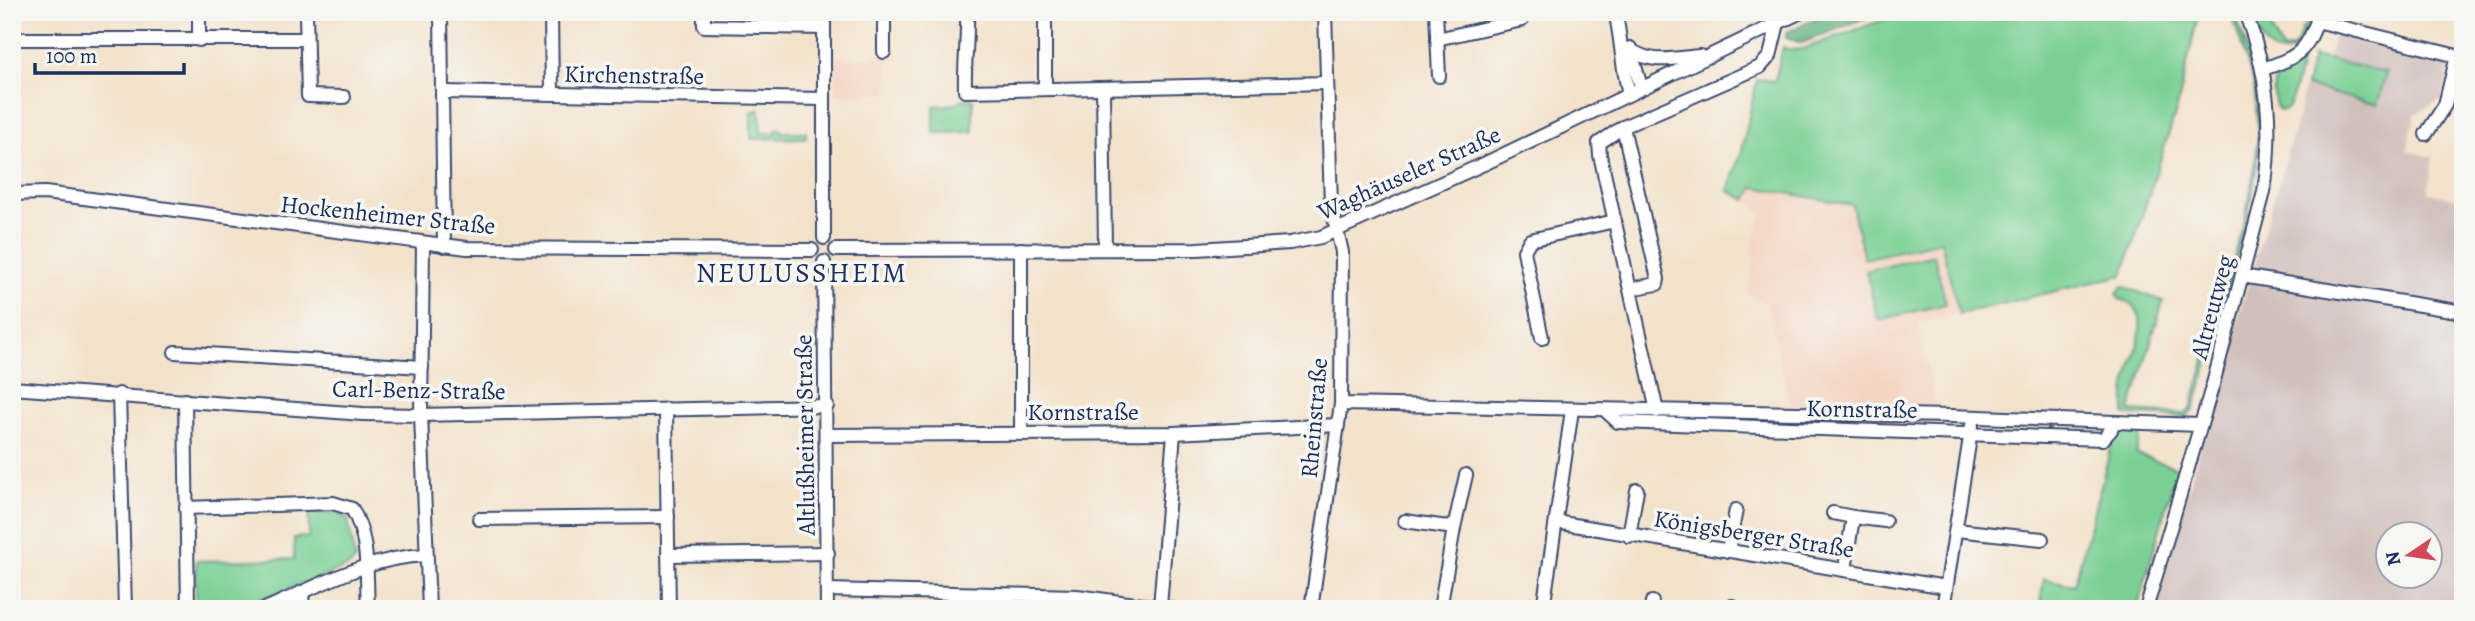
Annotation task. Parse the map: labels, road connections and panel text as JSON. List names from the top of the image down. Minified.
{"streets":{"street":["Kirchenstraße","Waghäuseler Straße","Hockenheimer Straße","Altreutweg","Carl-Benz-Straße","Kornstraße","Rheinstraße","Altlußheimer Straße","Königsberger Straße"]},"crossings":[["Waghäuseler Straße","Hockenheimer Straße"],["Waghäuseler Straße","Rheinstraße"],["Waghäuseler Straße","Altlußheimer Straße"],["Hockenheimer Straße","Altlußheimer Straße"],["Altreutweg","Kornstraße"],["Carl-Benz-Straße","Altlußheimer Straße"],["Kornstraße","Rheinstraße"],["Kornstraße","Altlußheimer Straße"]],"districts":["NEULUSSHEIM"],"scale_bar":"100 m","north":"left"}
